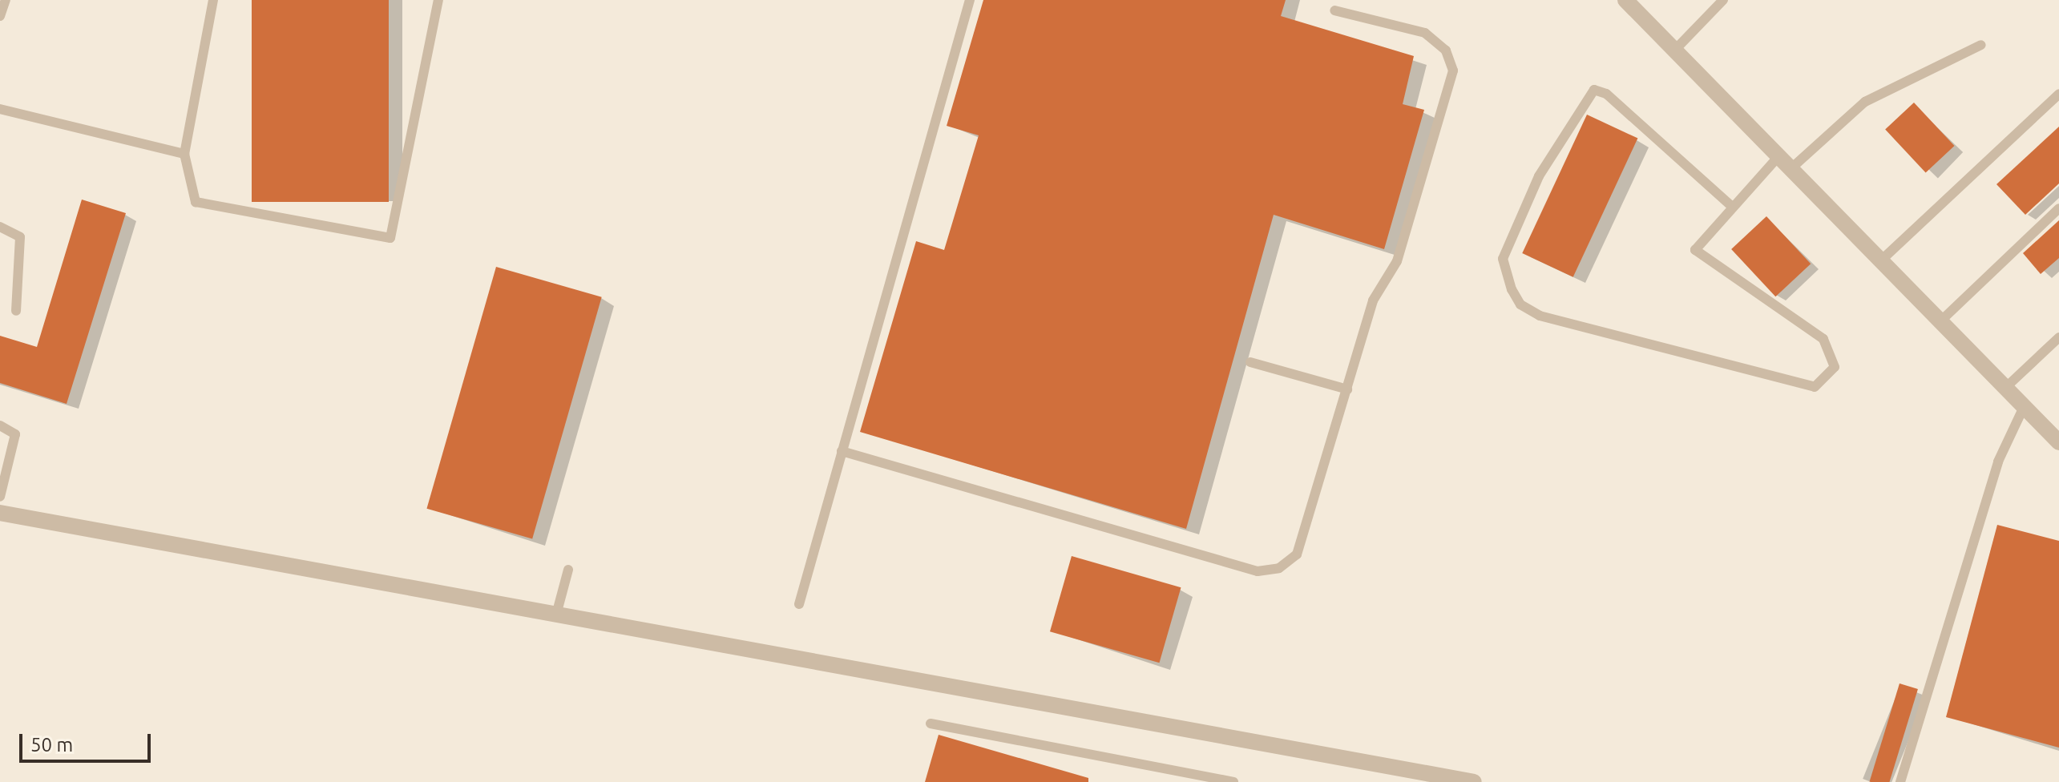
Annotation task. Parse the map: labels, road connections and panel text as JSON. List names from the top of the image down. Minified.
{"scale_bar":"50 m"}
